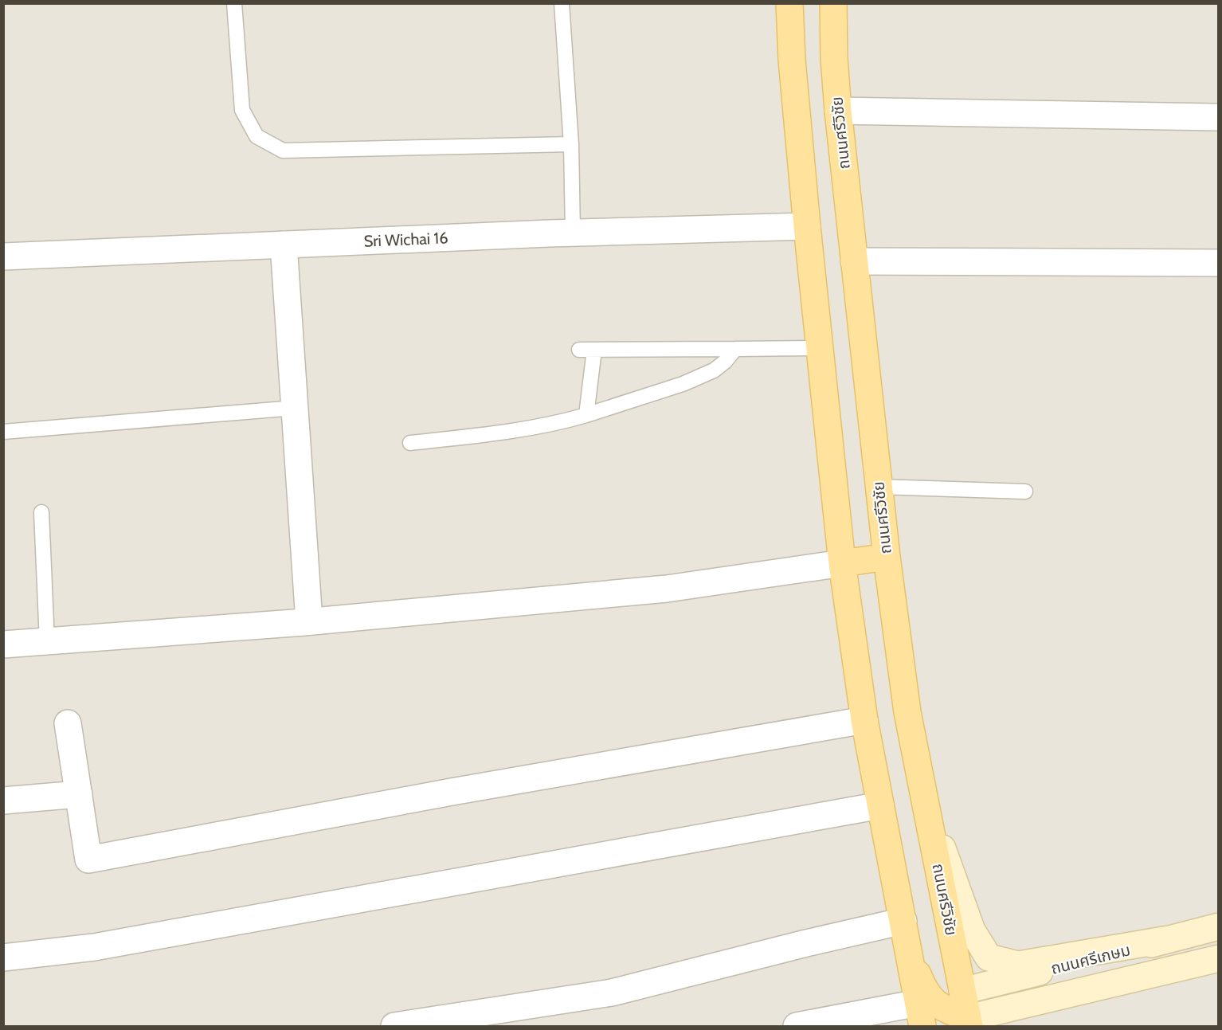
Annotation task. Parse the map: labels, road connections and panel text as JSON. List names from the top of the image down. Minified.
{"streets":{"main road":["ถนนศรีวิชัย","ถนนศรีเกษม"],"street":["Sri Wichai 16"]},"crossings":[["ถนนศรีวิชัย","ถนนศรีเกษม"]]}
